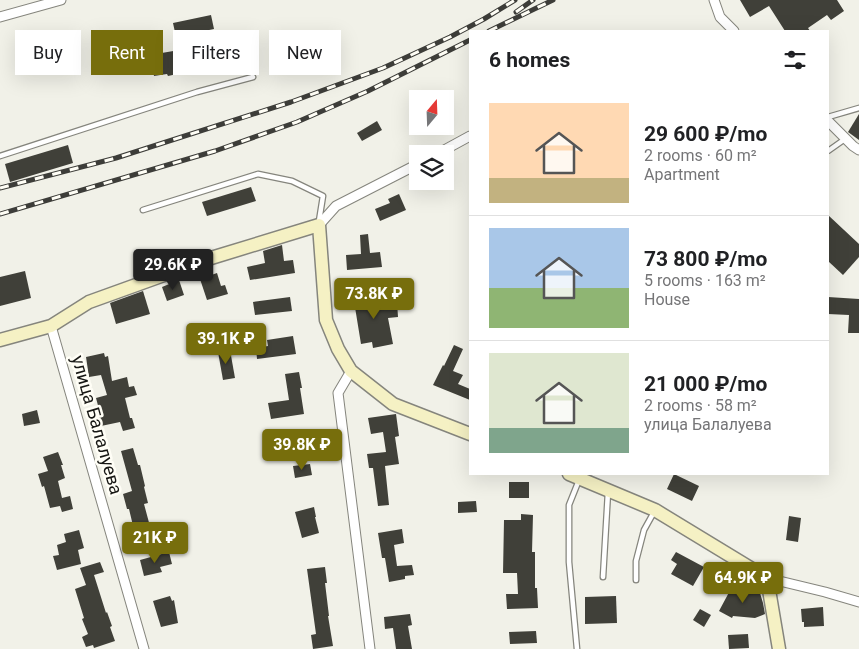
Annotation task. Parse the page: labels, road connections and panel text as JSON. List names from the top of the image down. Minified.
{"streets":{"street":["улица Балалуева"]},"north":"top","page":{"chip":["Buy","Rent","Filters","New"],"heading":"6 homes","list":[{"name":"29 600 ₽/mo","note":"2 rooms · 60 m² · Apartment"},{"name":"73 800 ₽/mo","note":"5 rooms · 163 m² · House"},{"name":"21 000 ₽/mo","note":"2 rooms · 58 m² · улица Балалуева"}],"price":["29.6K ₽","73.8K ₽","39.1K ₽","39.8K ₽","21K ₽","64.9K ₽"]}}
